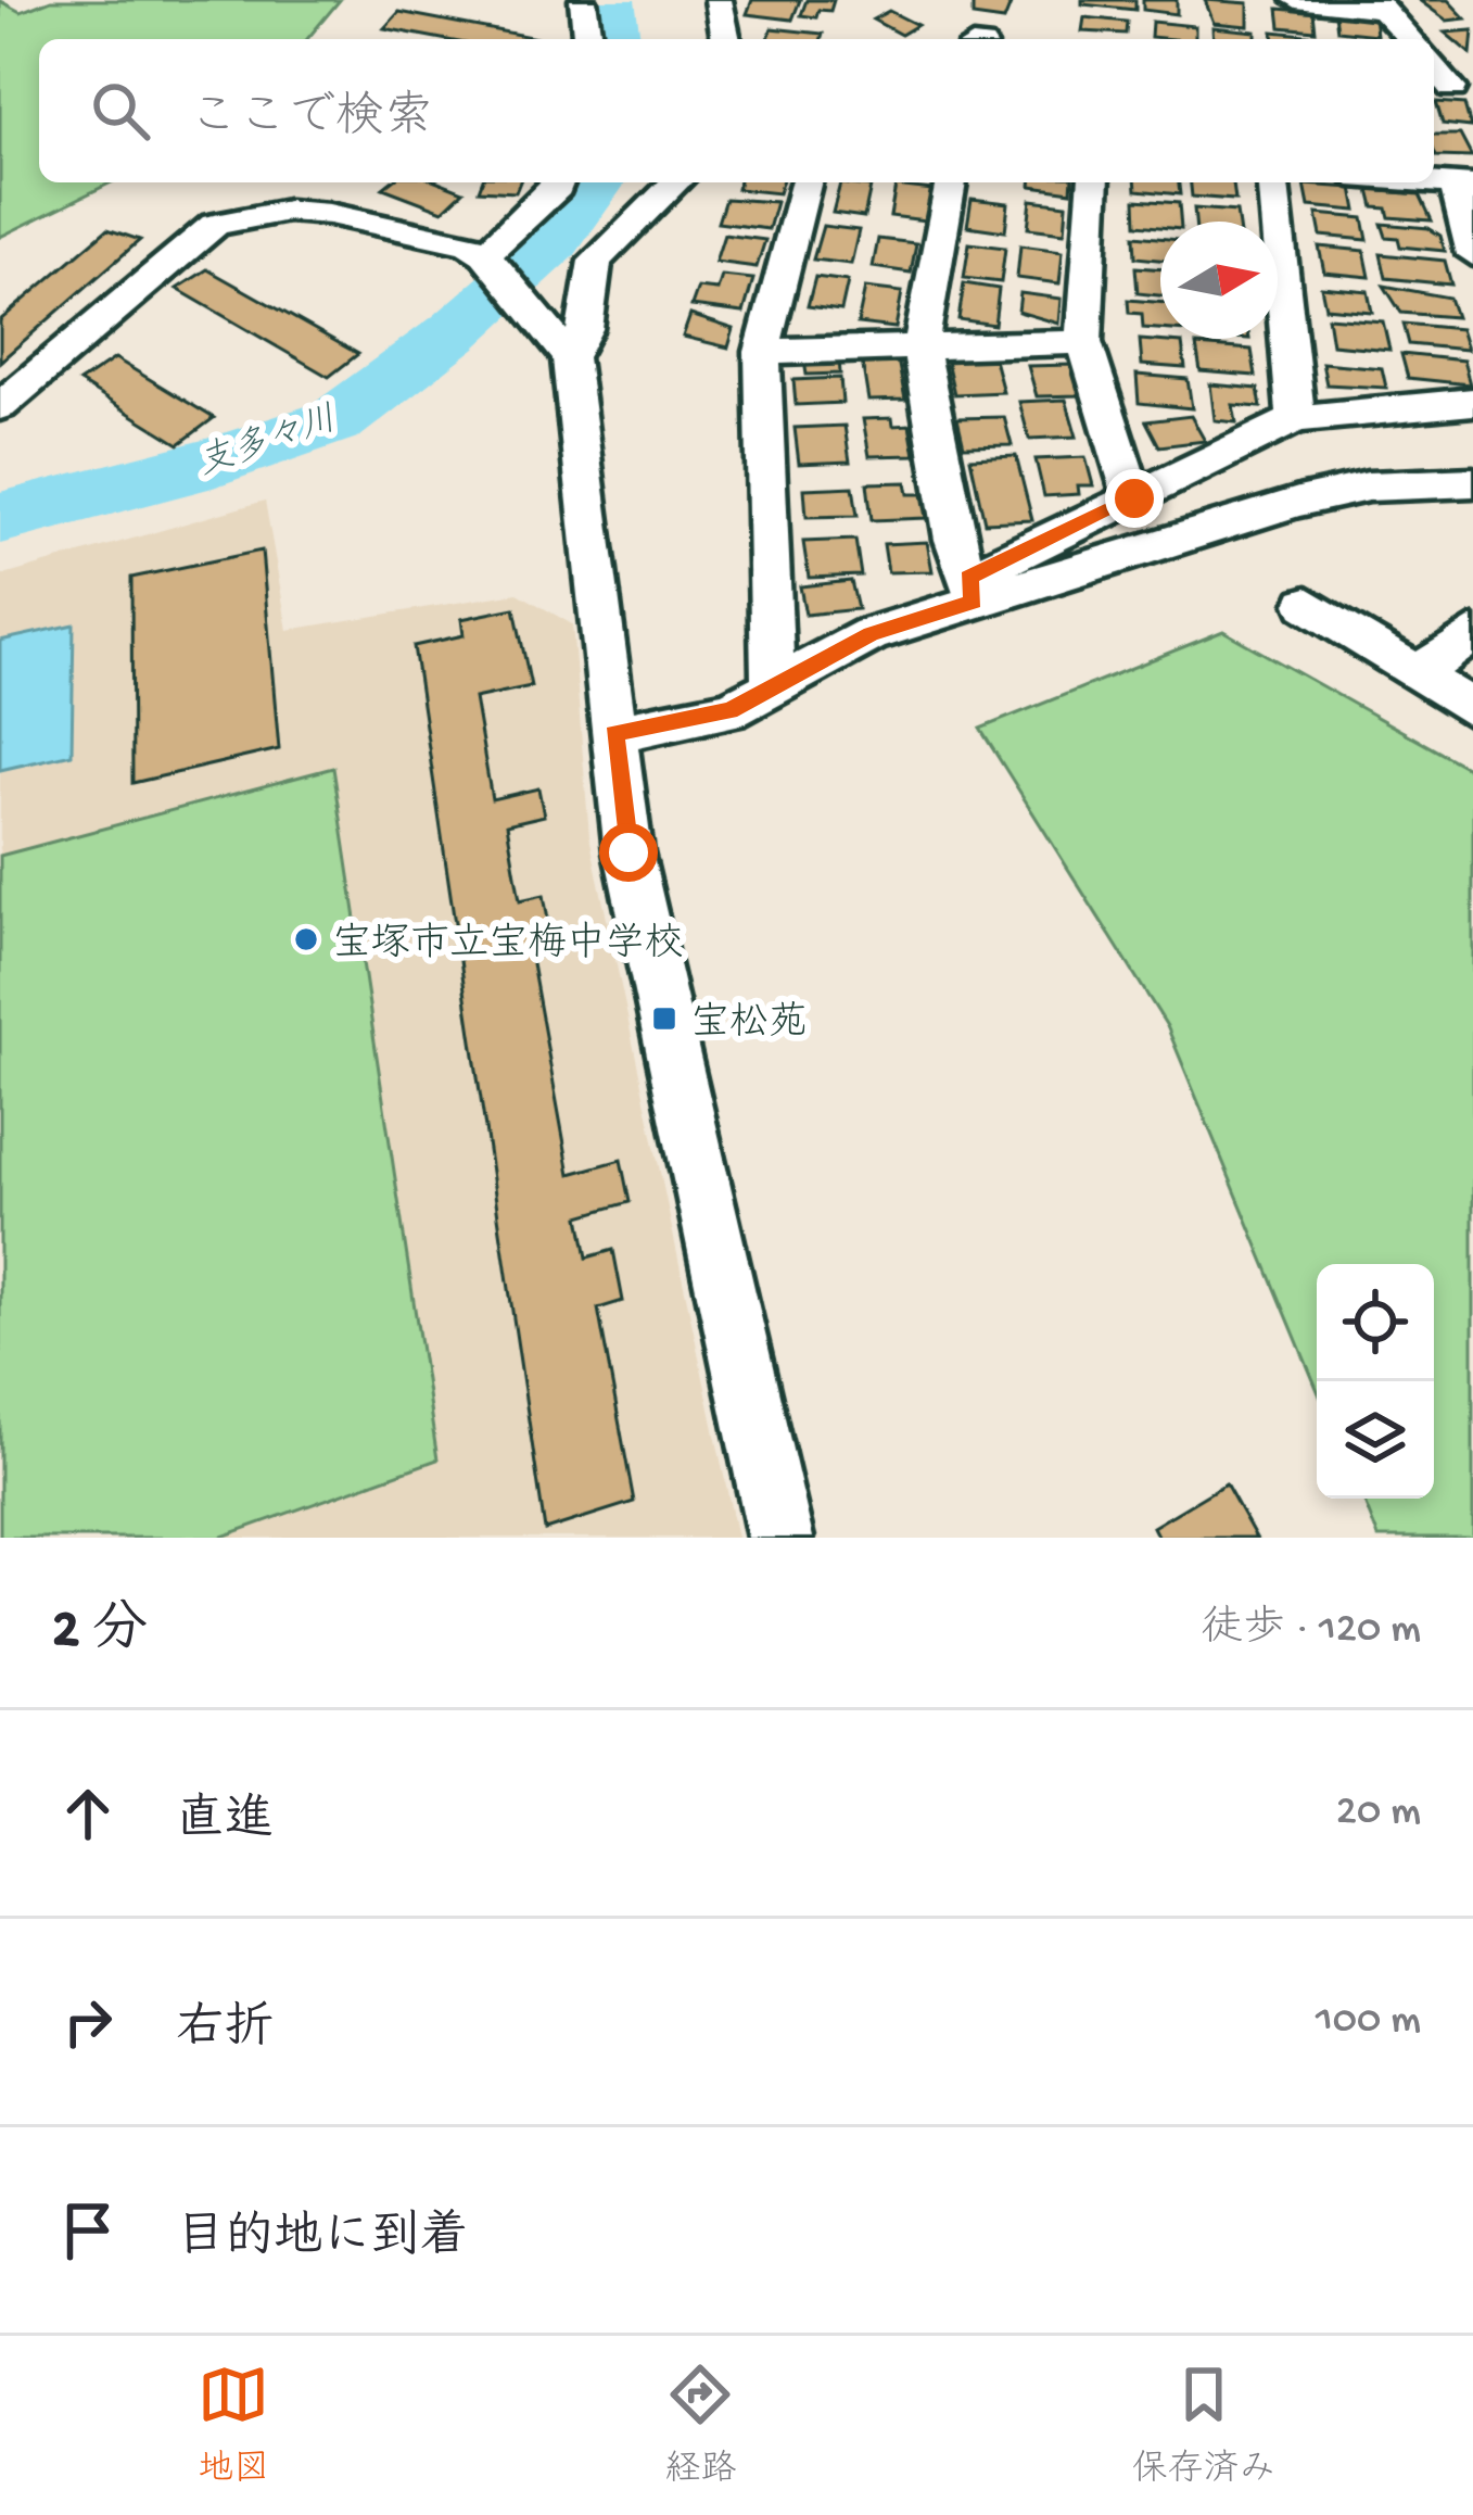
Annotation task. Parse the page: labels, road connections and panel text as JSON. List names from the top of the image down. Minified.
{"water":["支多々川"],"places":{"other":["宝塚市立宝梅中学校"],"transit":["宝松苑"]},"north":"right","page":{"search":"ここで検索","heading":["2 分","徒歩 · 120 m"],"list":[["直進","20 m"],["右折","100 m"],"目的地に到着"],"nav":["地図","経路","保存済み"]}}
